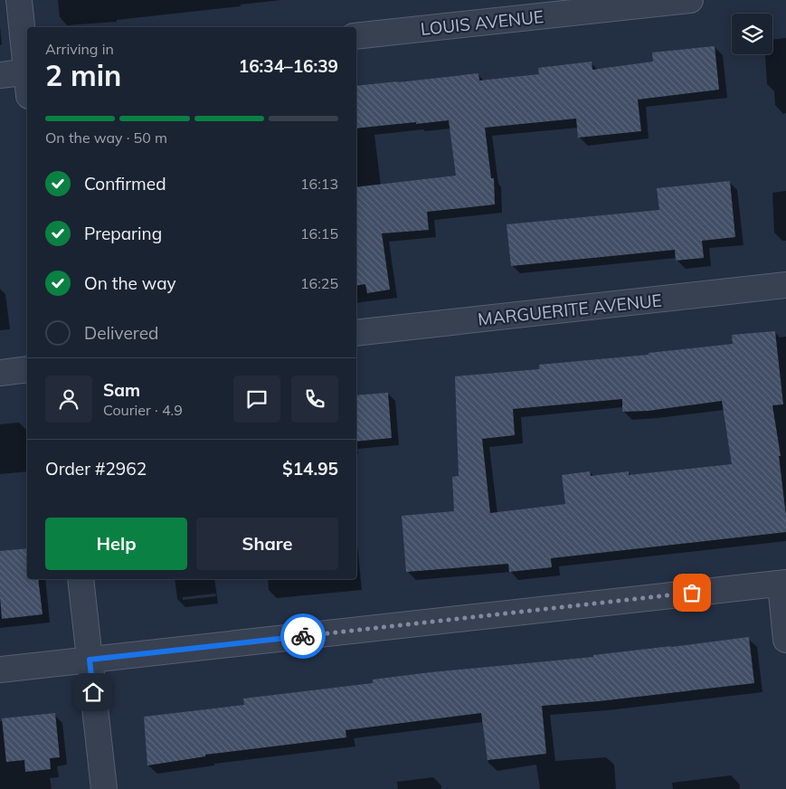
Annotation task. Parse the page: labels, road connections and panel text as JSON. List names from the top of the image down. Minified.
{"streets":{"street":["LOUIS AVENUE","MARGUERITE AVENUE"]},"page":{"heading":["2 min","Arriving in","16:34–16:39"],"panel":["Sam","Courier · 4.9","Order #2962","$14.95"],"bar":"On the way · 50 m","list":[["Confirmed","16:13"],["Preparing","16:15"],["On the way","16:25"],"Delivered"],"buttons":["Help","Share"]}}
